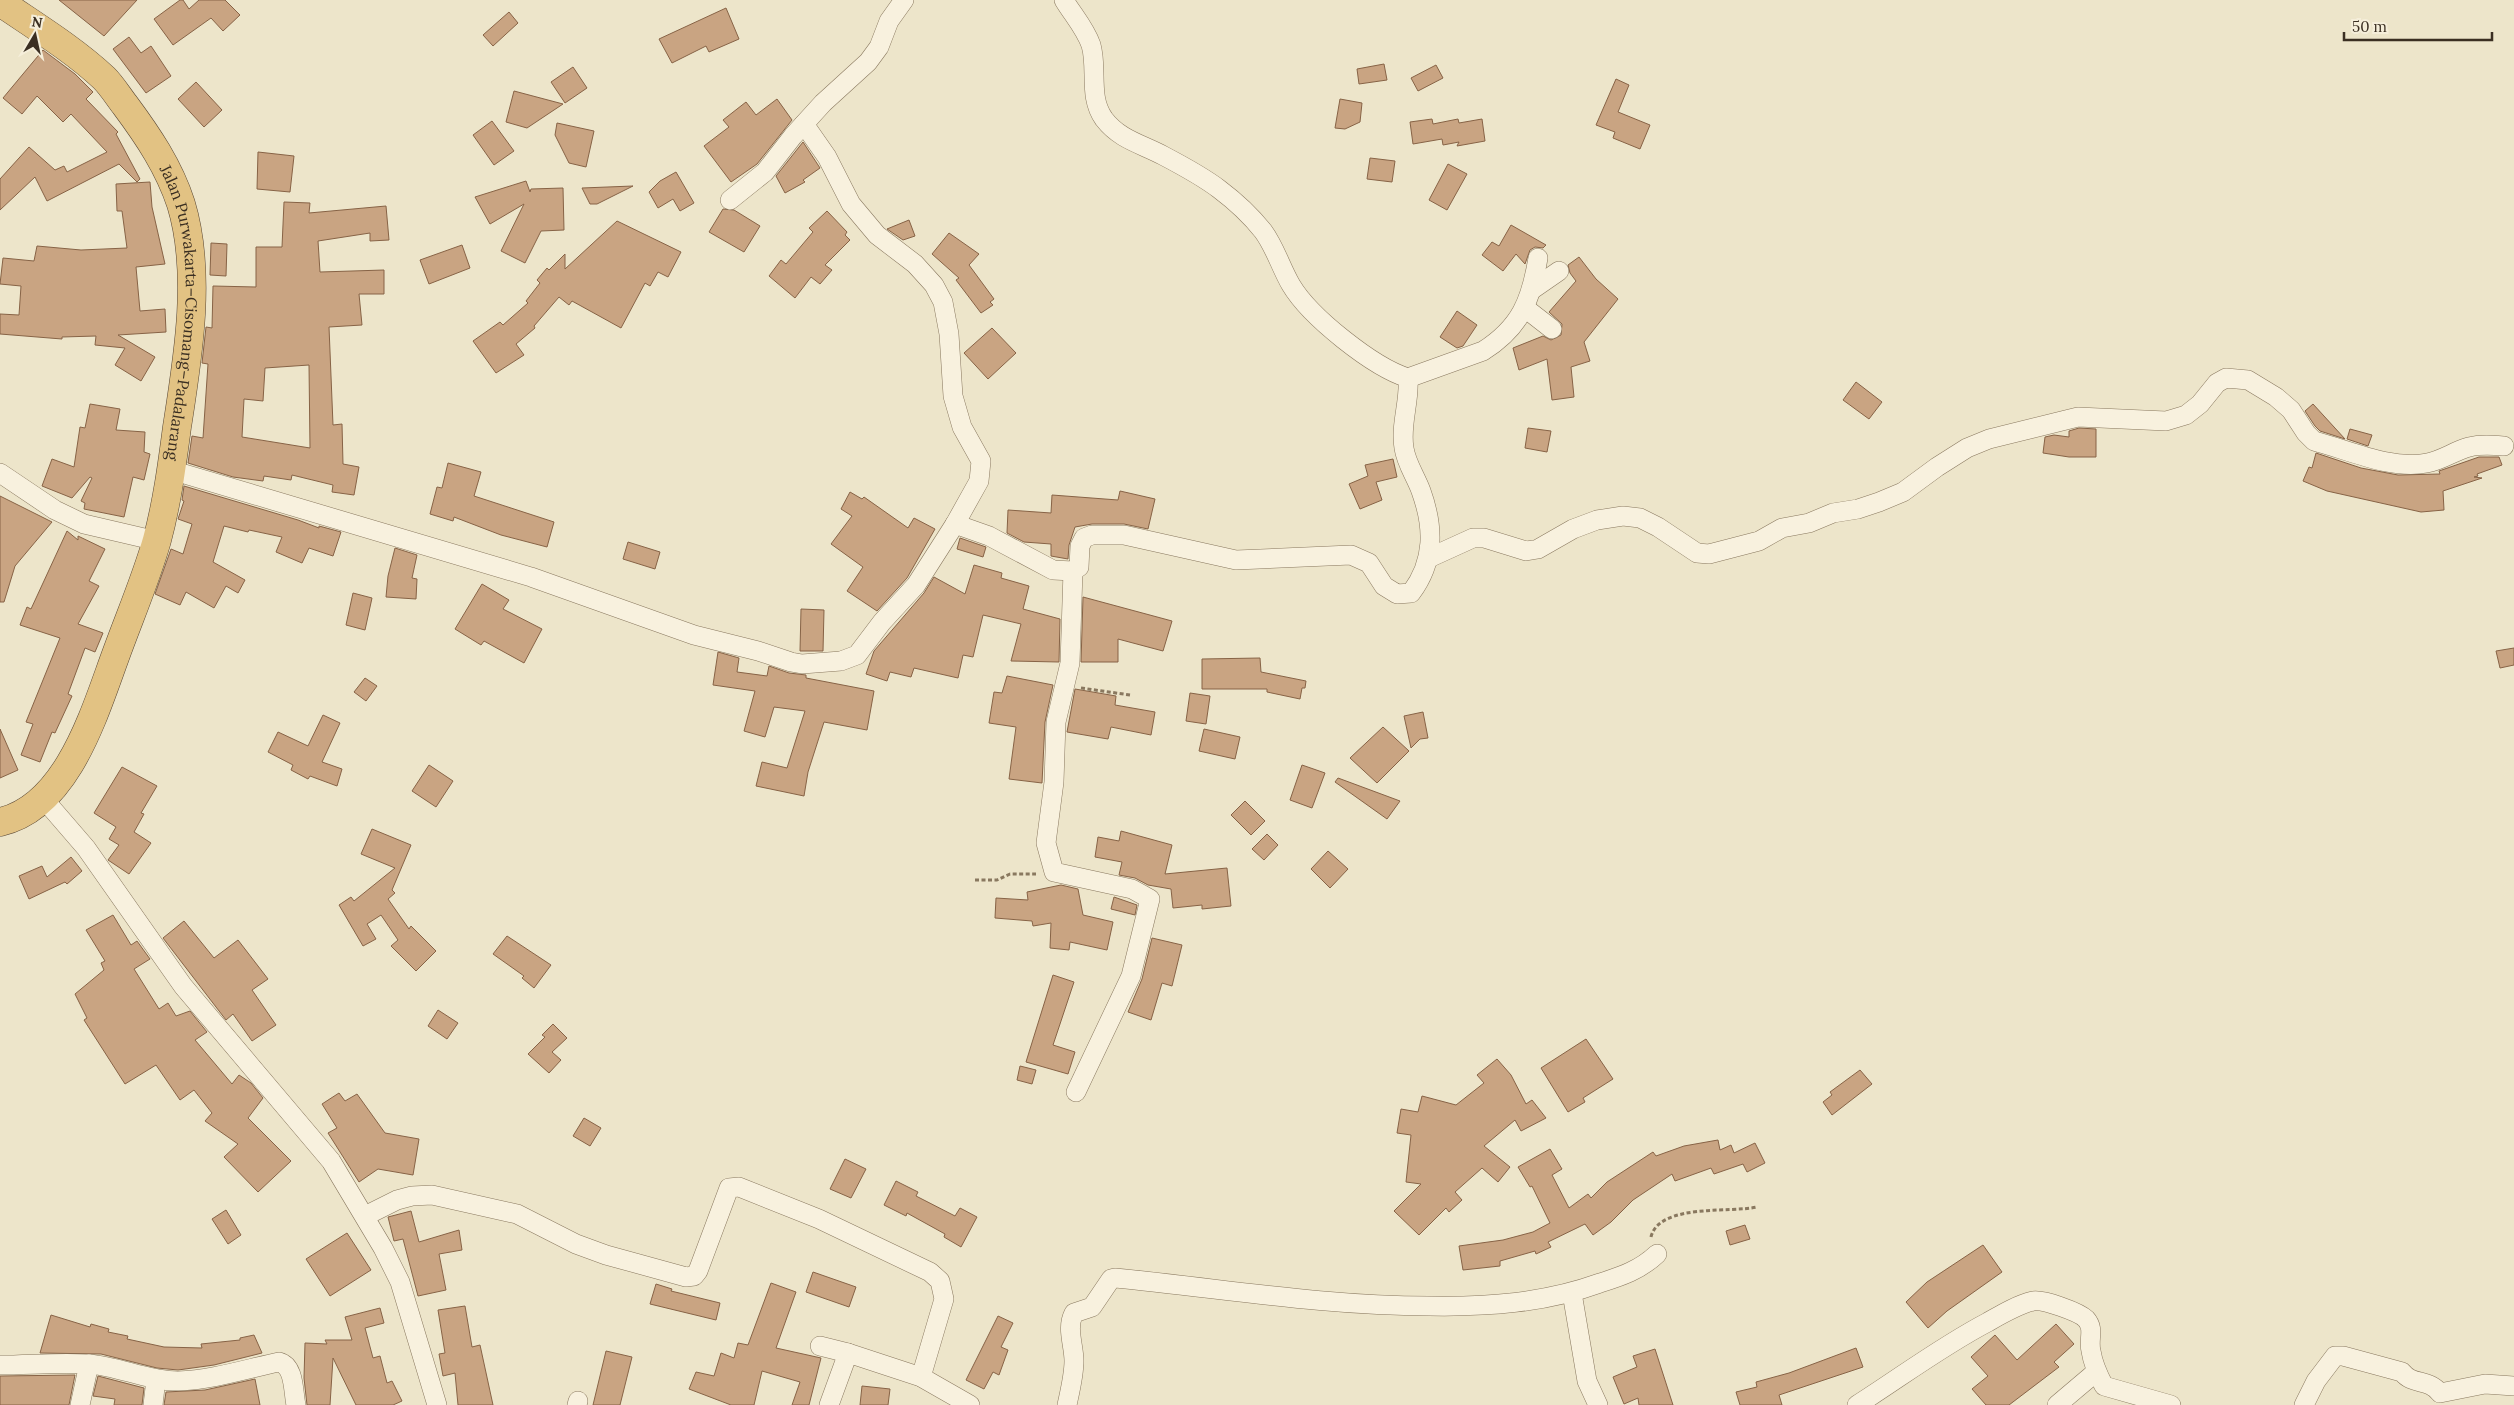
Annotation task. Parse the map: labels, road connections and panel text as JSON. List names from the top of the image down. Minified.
{"streets":{"highway":["Jalan Purwakarta–Cisomang–Padalarang"]},"scale_bar":"50 m","north":"top"}
